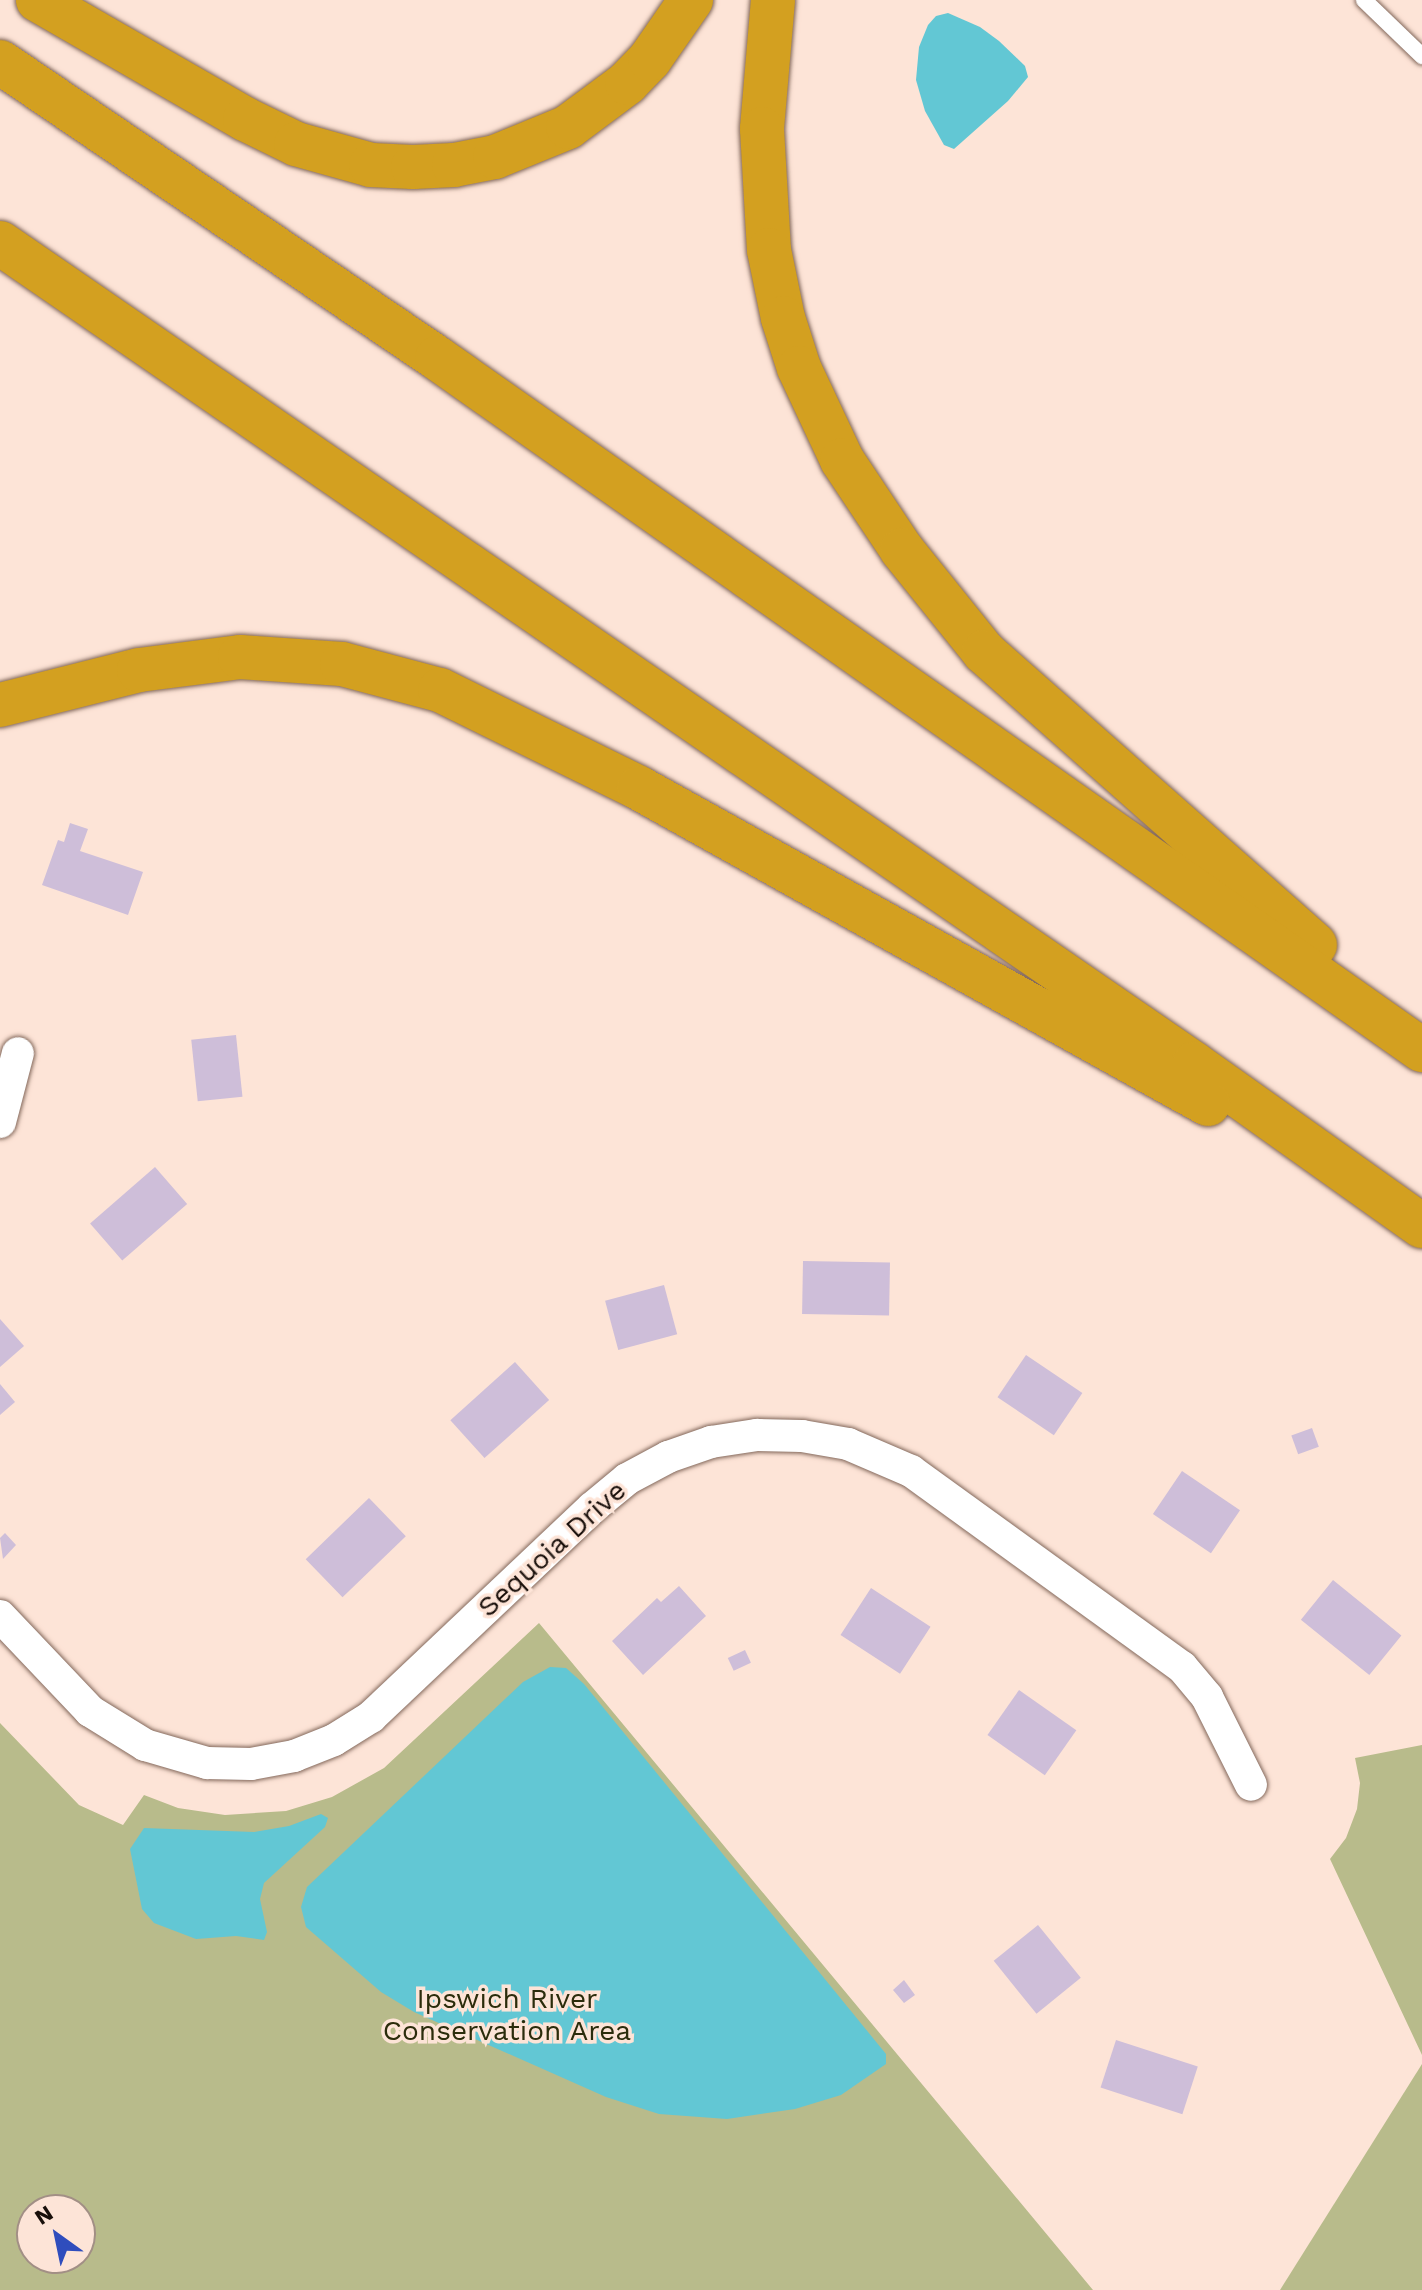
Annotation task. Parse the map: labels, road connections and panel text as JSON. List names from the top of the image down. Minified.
{"streets":{"street":["Sequoia Drive"]},"parks":["Ipswich River Conservation Area"],"north":"top left"}
